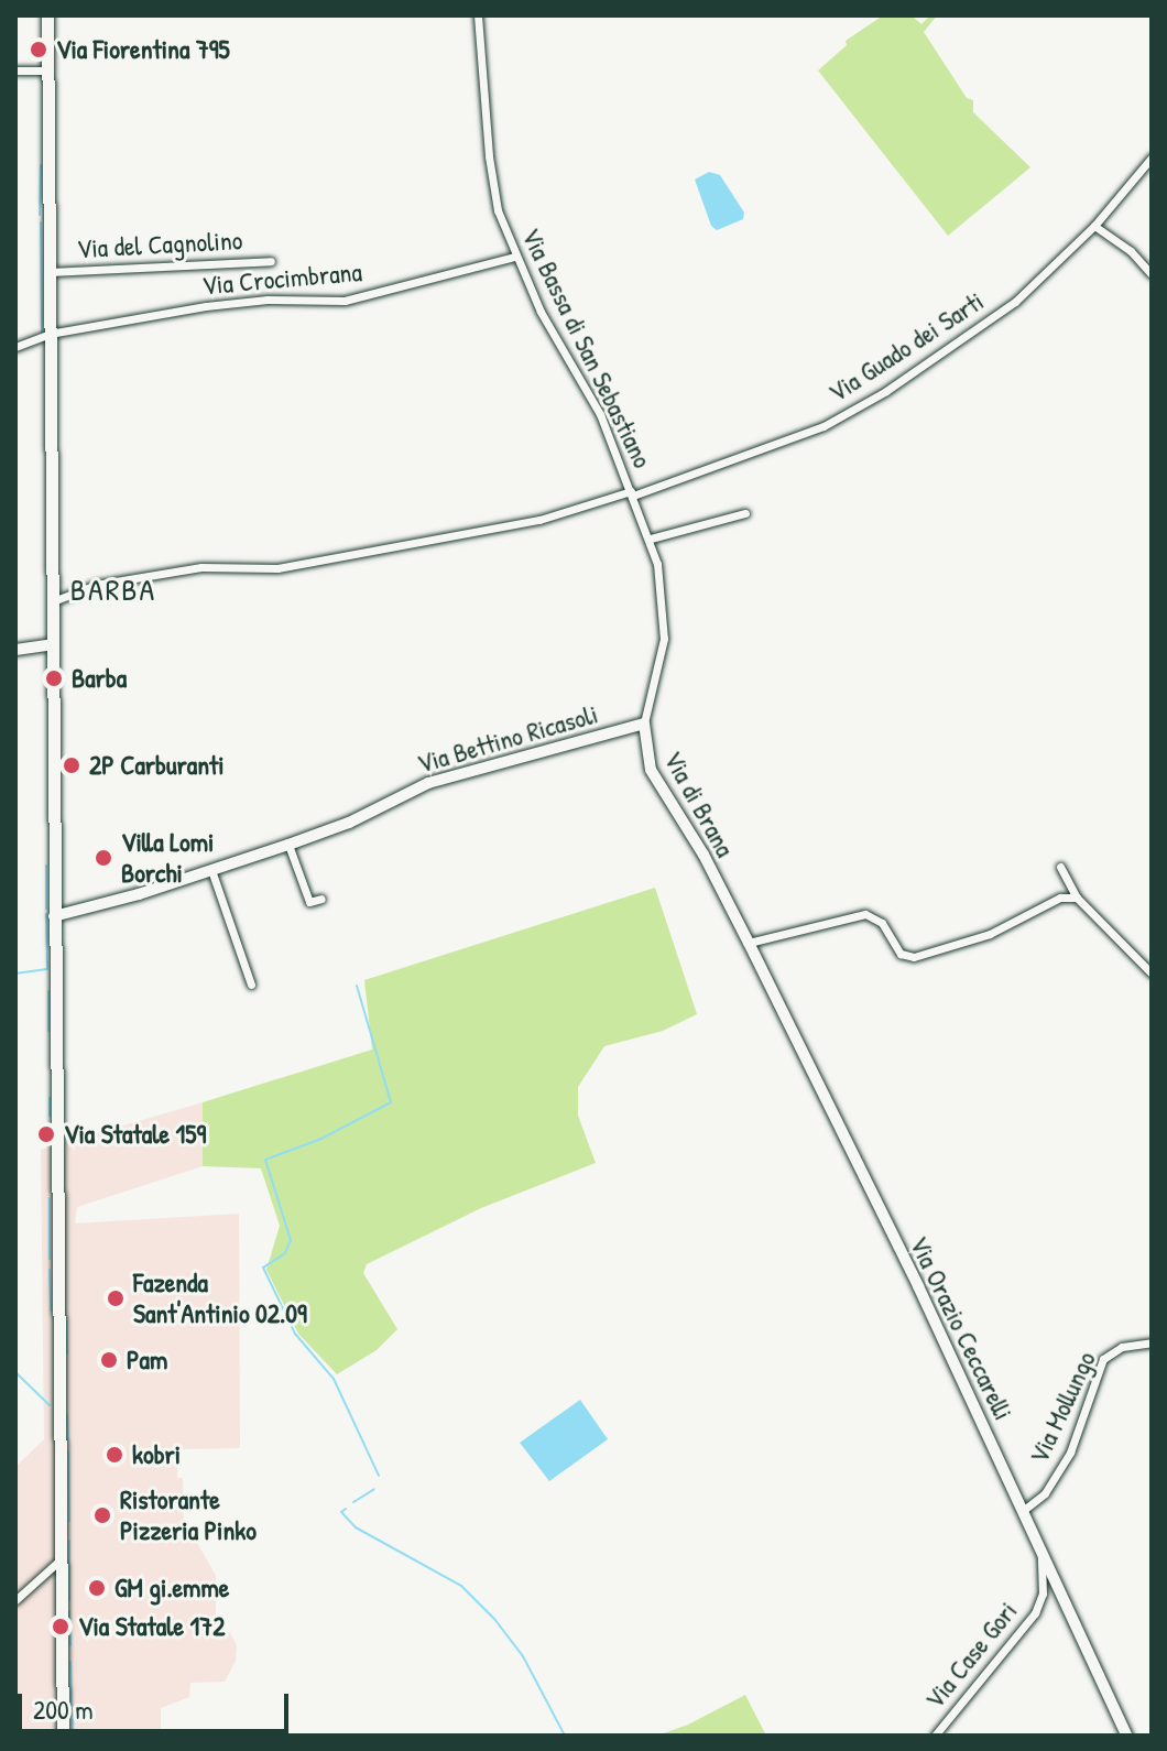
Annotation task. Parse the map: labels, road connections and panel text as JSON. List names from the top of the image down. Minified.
{"streets":{"street":["Via del Cagnolino","Via Crocimbrana","Via Guado dei Sarti","Via Bassa di San Sebastiano","Via Bettino Ricasoli","Via di Brana","Via Orazio Ceccarelli","Via Mollungo","Via Case Gori"]},"crossings":[["Via Crocimbrana","Via Bassa di San Sebastiano"],["Via Guado dei Sarti","Via Bassa di San Sebastiano"],["Via Guado dei Sarti","Via di Brana"],["Via Bassa di San Sebastiano","Via di Brana"],["Via Bettino Ricasoli","Via di Brana"],["Via di Brana","Via Orazio Ceccarelli"],["Via Orazio Ceccarelli","Via Mollungo"],["Via Orazio Ceccarelli","Via Case Gori"]],"districts":["BARBA"],"places":["Via Fiorentina 795","Barba","2P Carburanti","Villa Lomi Borchi","Via Statale 159","Fazenda Sant'Antinio 02.09","Pam","kobri","Ristorante Pizzeria Pinko","GM gi.emme","Via Statale 172"],"scale_bar":"200 m"}
